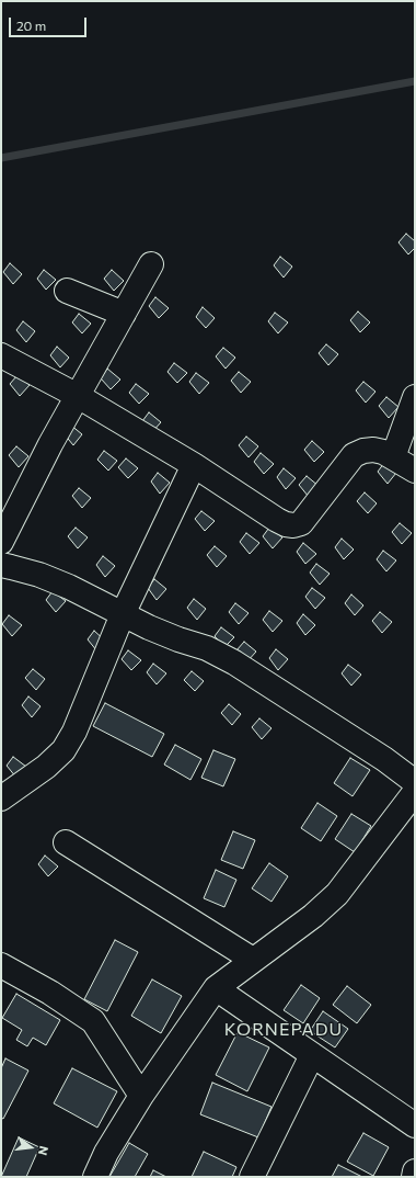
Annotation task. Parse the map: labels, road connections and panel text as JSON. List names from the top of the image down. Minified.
{"districts":["KORNEPADU"],"scale_bar":"20 m","north":"right"}
